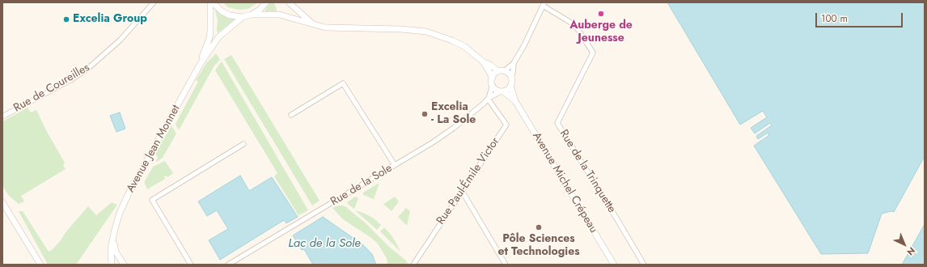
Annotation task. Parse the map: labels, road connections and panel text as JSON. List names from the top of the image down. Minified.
{"streets":{"street":["Rue de Coureilles","Avenue Jean Monnet","Rue de la Trinquette","Rue Paul-Émile Victor","Avenue Michel Crépeau","Rue de la Sole"]},"crossings":[["Rue Paul-Émile Victor","Rue de la Sole"],["Avenue Michel Crépeau","Rue de la Sole"]],"water":["Lac de la Sole"],"places":["Auberge de Jeunesse","Excelia Group","Excelia - La Sole","Pôle Sciences et Technologies"],"scale_bar":"100 m","north":"bottom right"}
